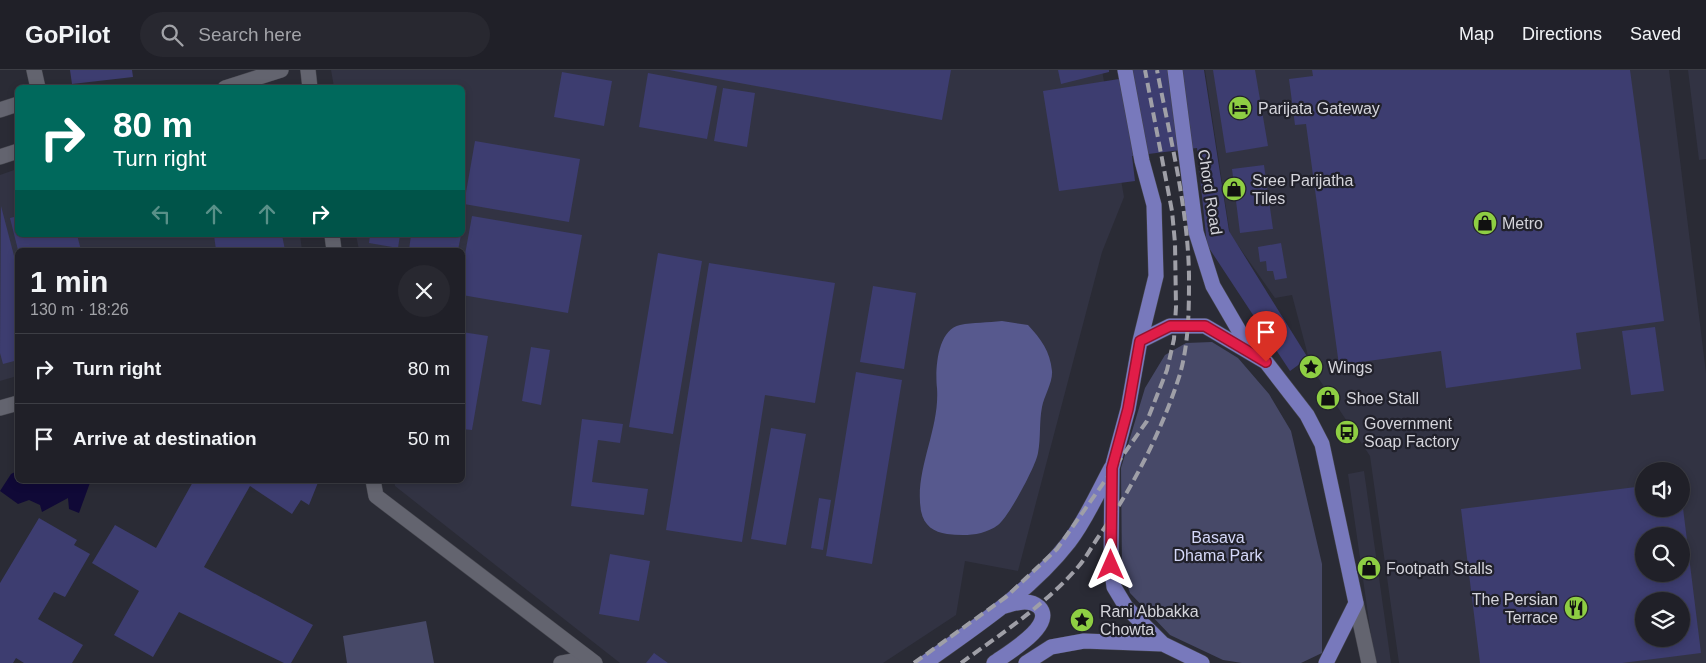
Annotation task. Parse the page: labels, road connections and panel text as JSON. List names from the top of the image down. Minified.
{"streets":{"main road":["Chord Road"]},"parks":["Basava Dhama Park"],"places":{"hotel":["Parijata Gateway"],"shop":["Sree Parijatha Tiles","Metro","Shoe Stall","Footpath Stalls"],"place":["Wings","Rani Abbakka Chowta"],"bus stop":["Government Soap Factory"],"restaurant":["The Persian Terrace"]},"page":{"header":"GoPilot","search":"Search here","nav":["Map","Directions","Saved"],"turn":["80 m","Turn right"],"heading":["1 min","130 m · 18:26"],"list":[{"name":"Turn right","value":"80 m"},{"name":"Arrive at destination","value":"50 m"}]}}
